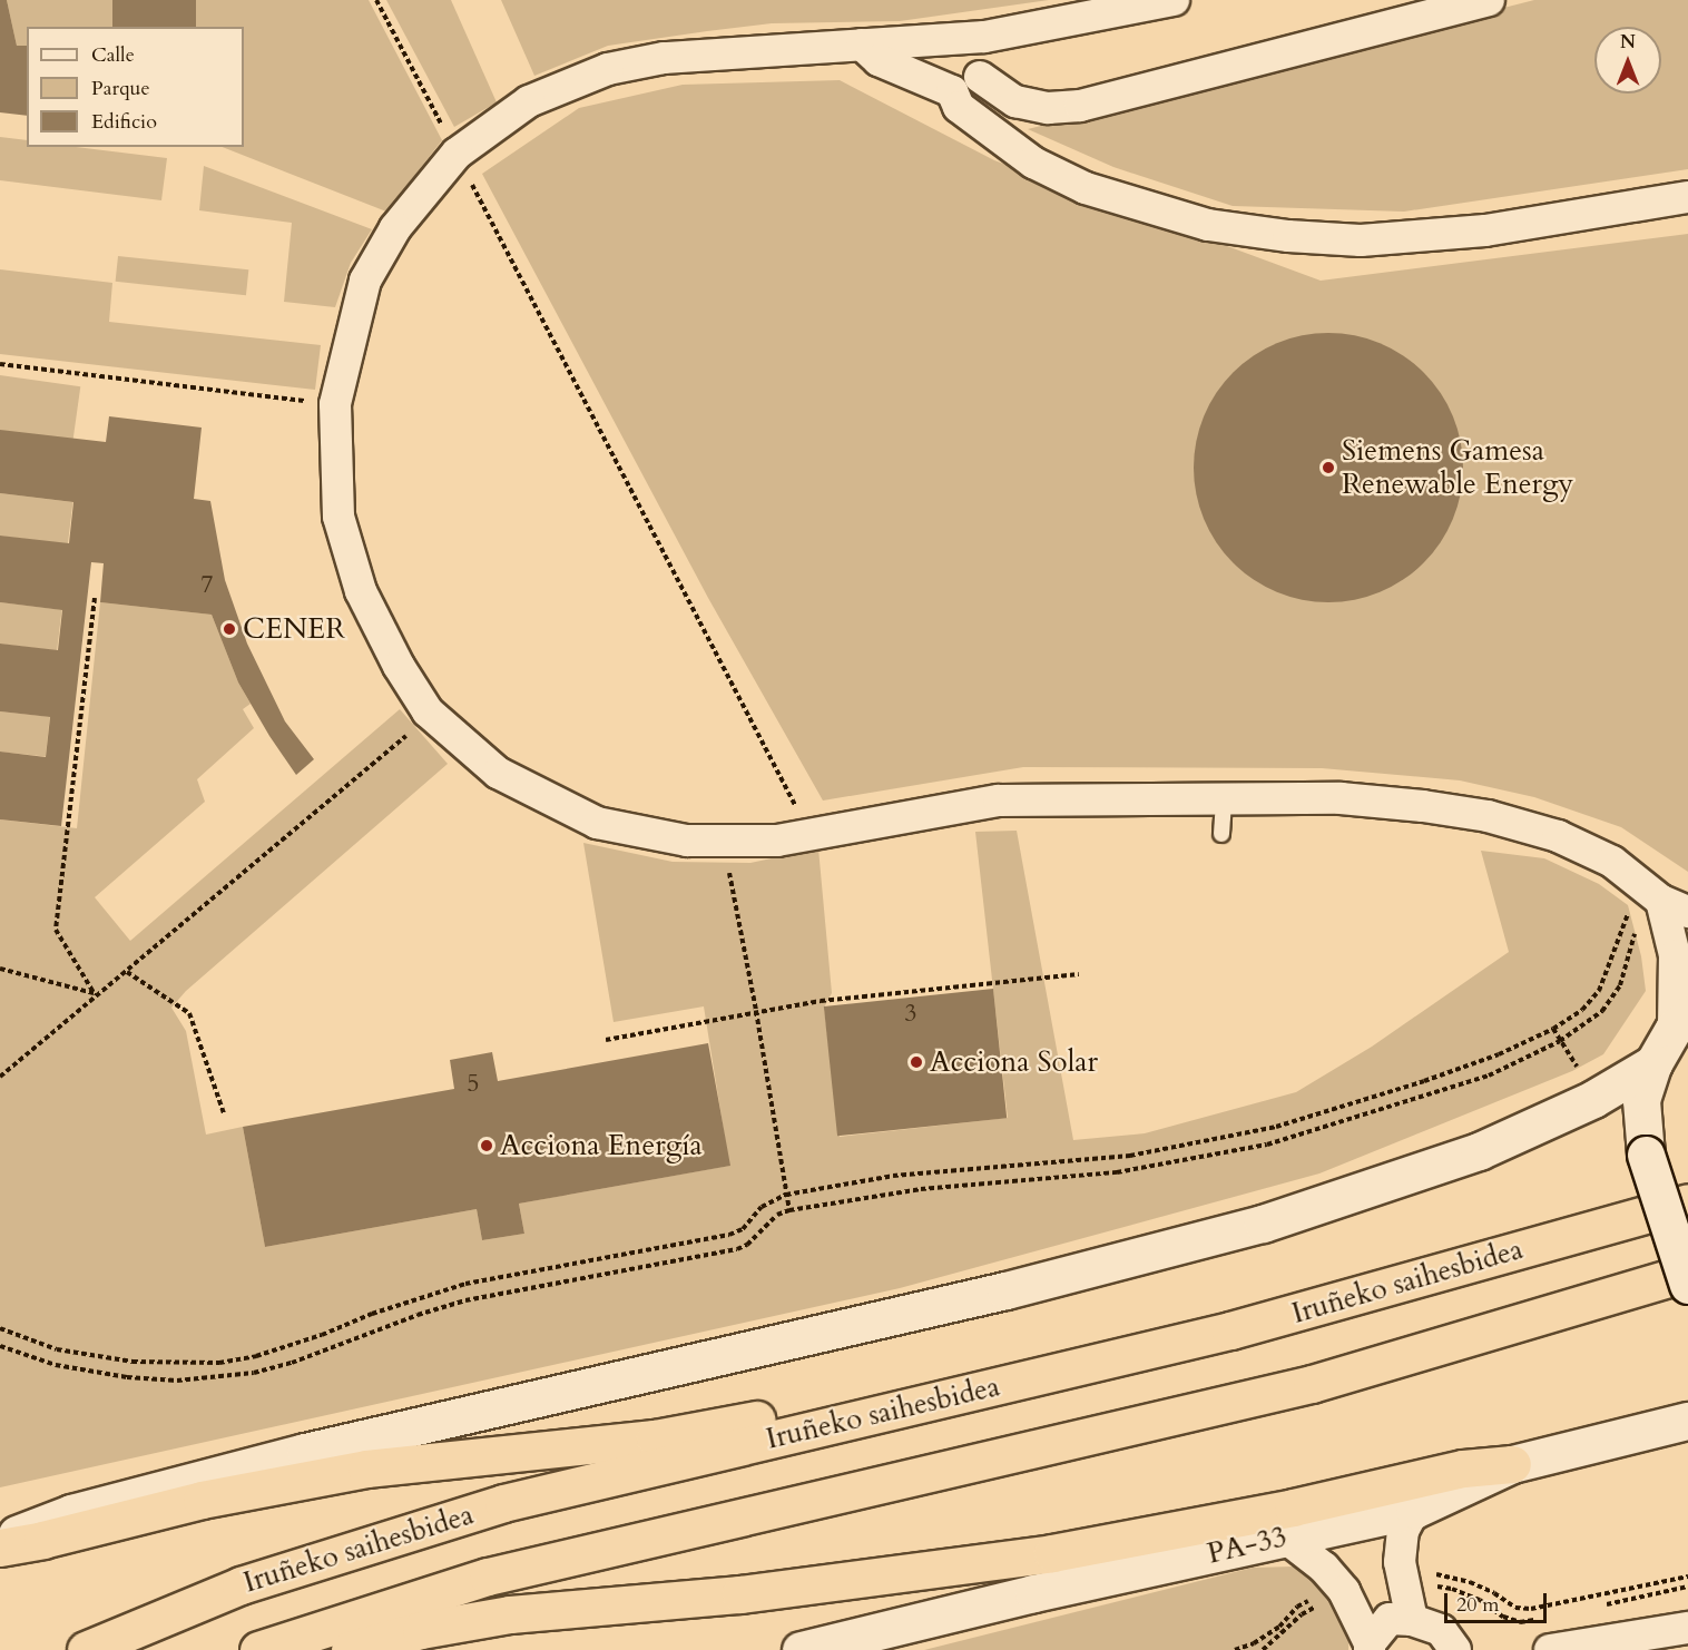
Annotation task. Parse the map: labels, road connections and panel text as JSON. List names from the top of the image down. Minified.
{"streets":{"highway":["Iruñeko saihesbidea"],"street":["PA-33"]},"places":["Siemens Gamesa Renewable Energy","CENER","Acciona Solar","Acciona Energía"],"house_numbers":["7","3","5"],"legend":["Calle","Parque","Edificio"],"scale_bar":"20 m","north":"top"}
